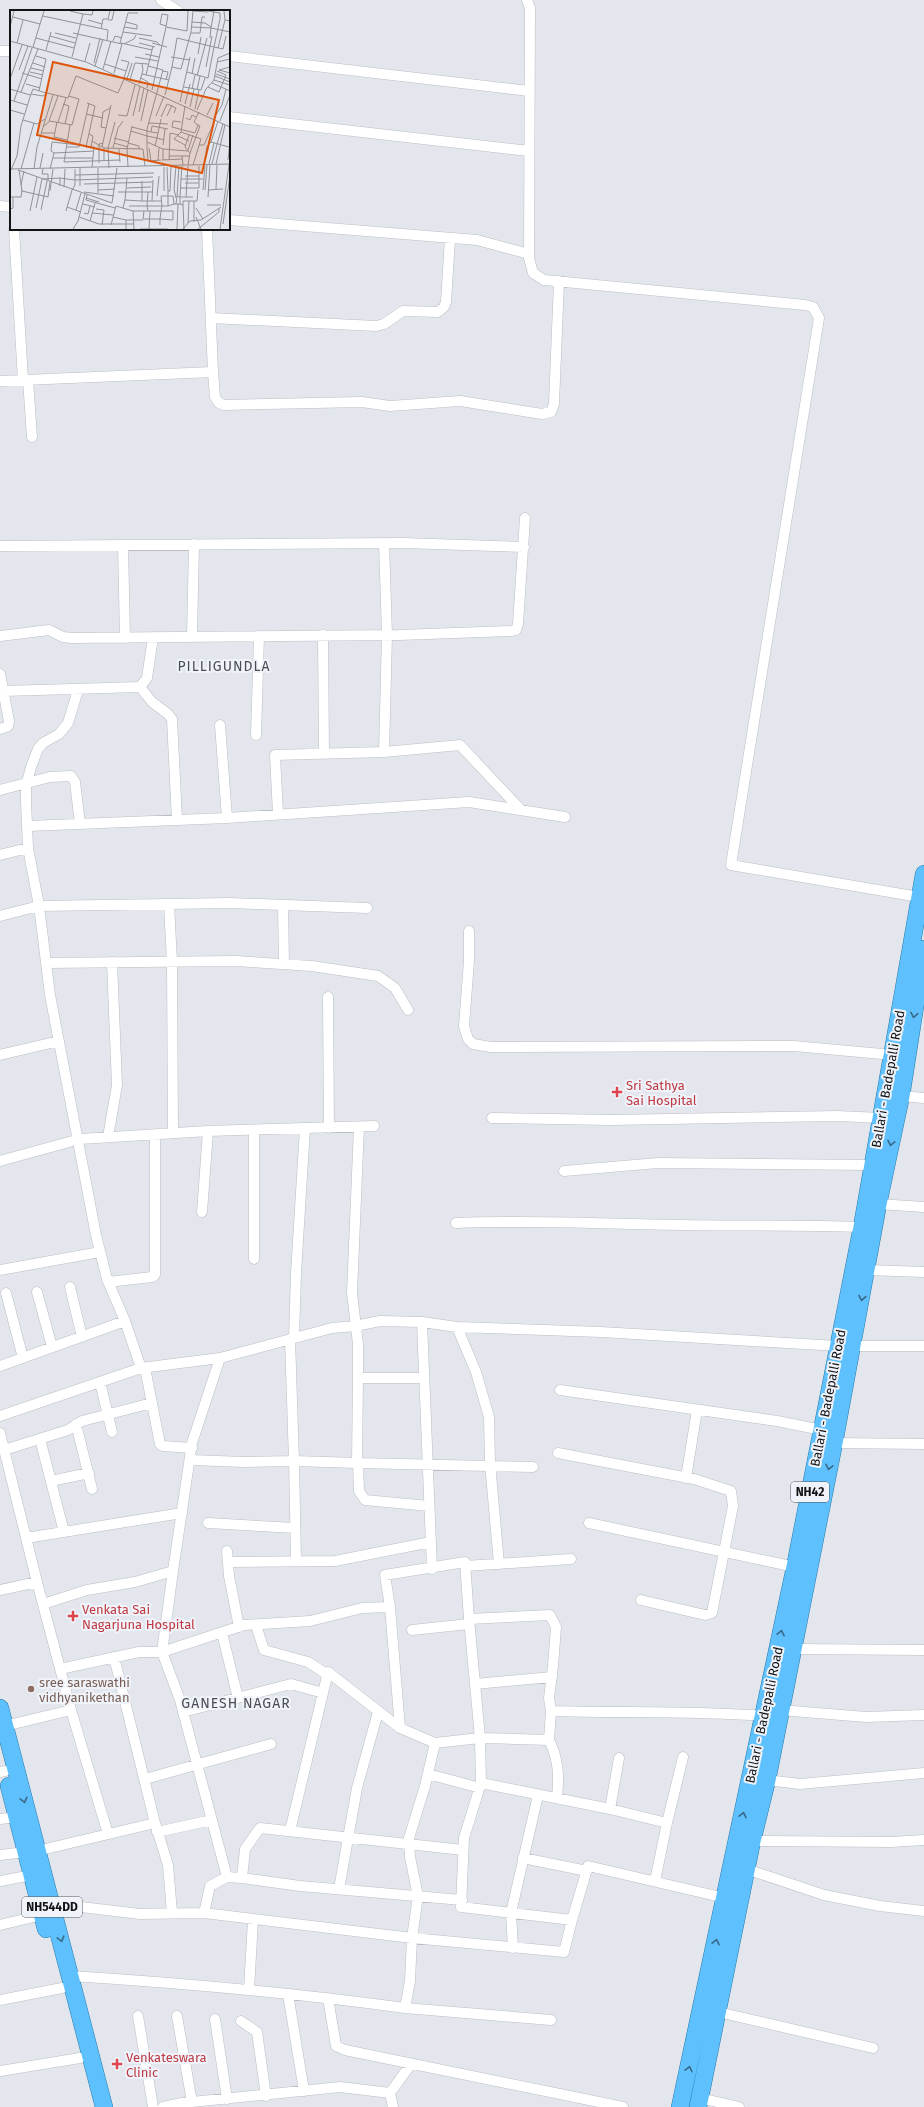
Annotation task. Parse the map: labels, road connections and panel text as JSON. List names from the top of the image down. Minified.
{"streets":{"highway":["Ballari - Badepalli Road","NH42","NH544DD"]},"districts":["PILLIGUNDLA","GANESH NAGAR"],"places":{"health":["Sri Sathya Sai Hospital","Venkata Sai Nagarjuna Hospital","Venkateswara Clinic"],"other":["sree saraswathi vidhyanikethan"]}}
